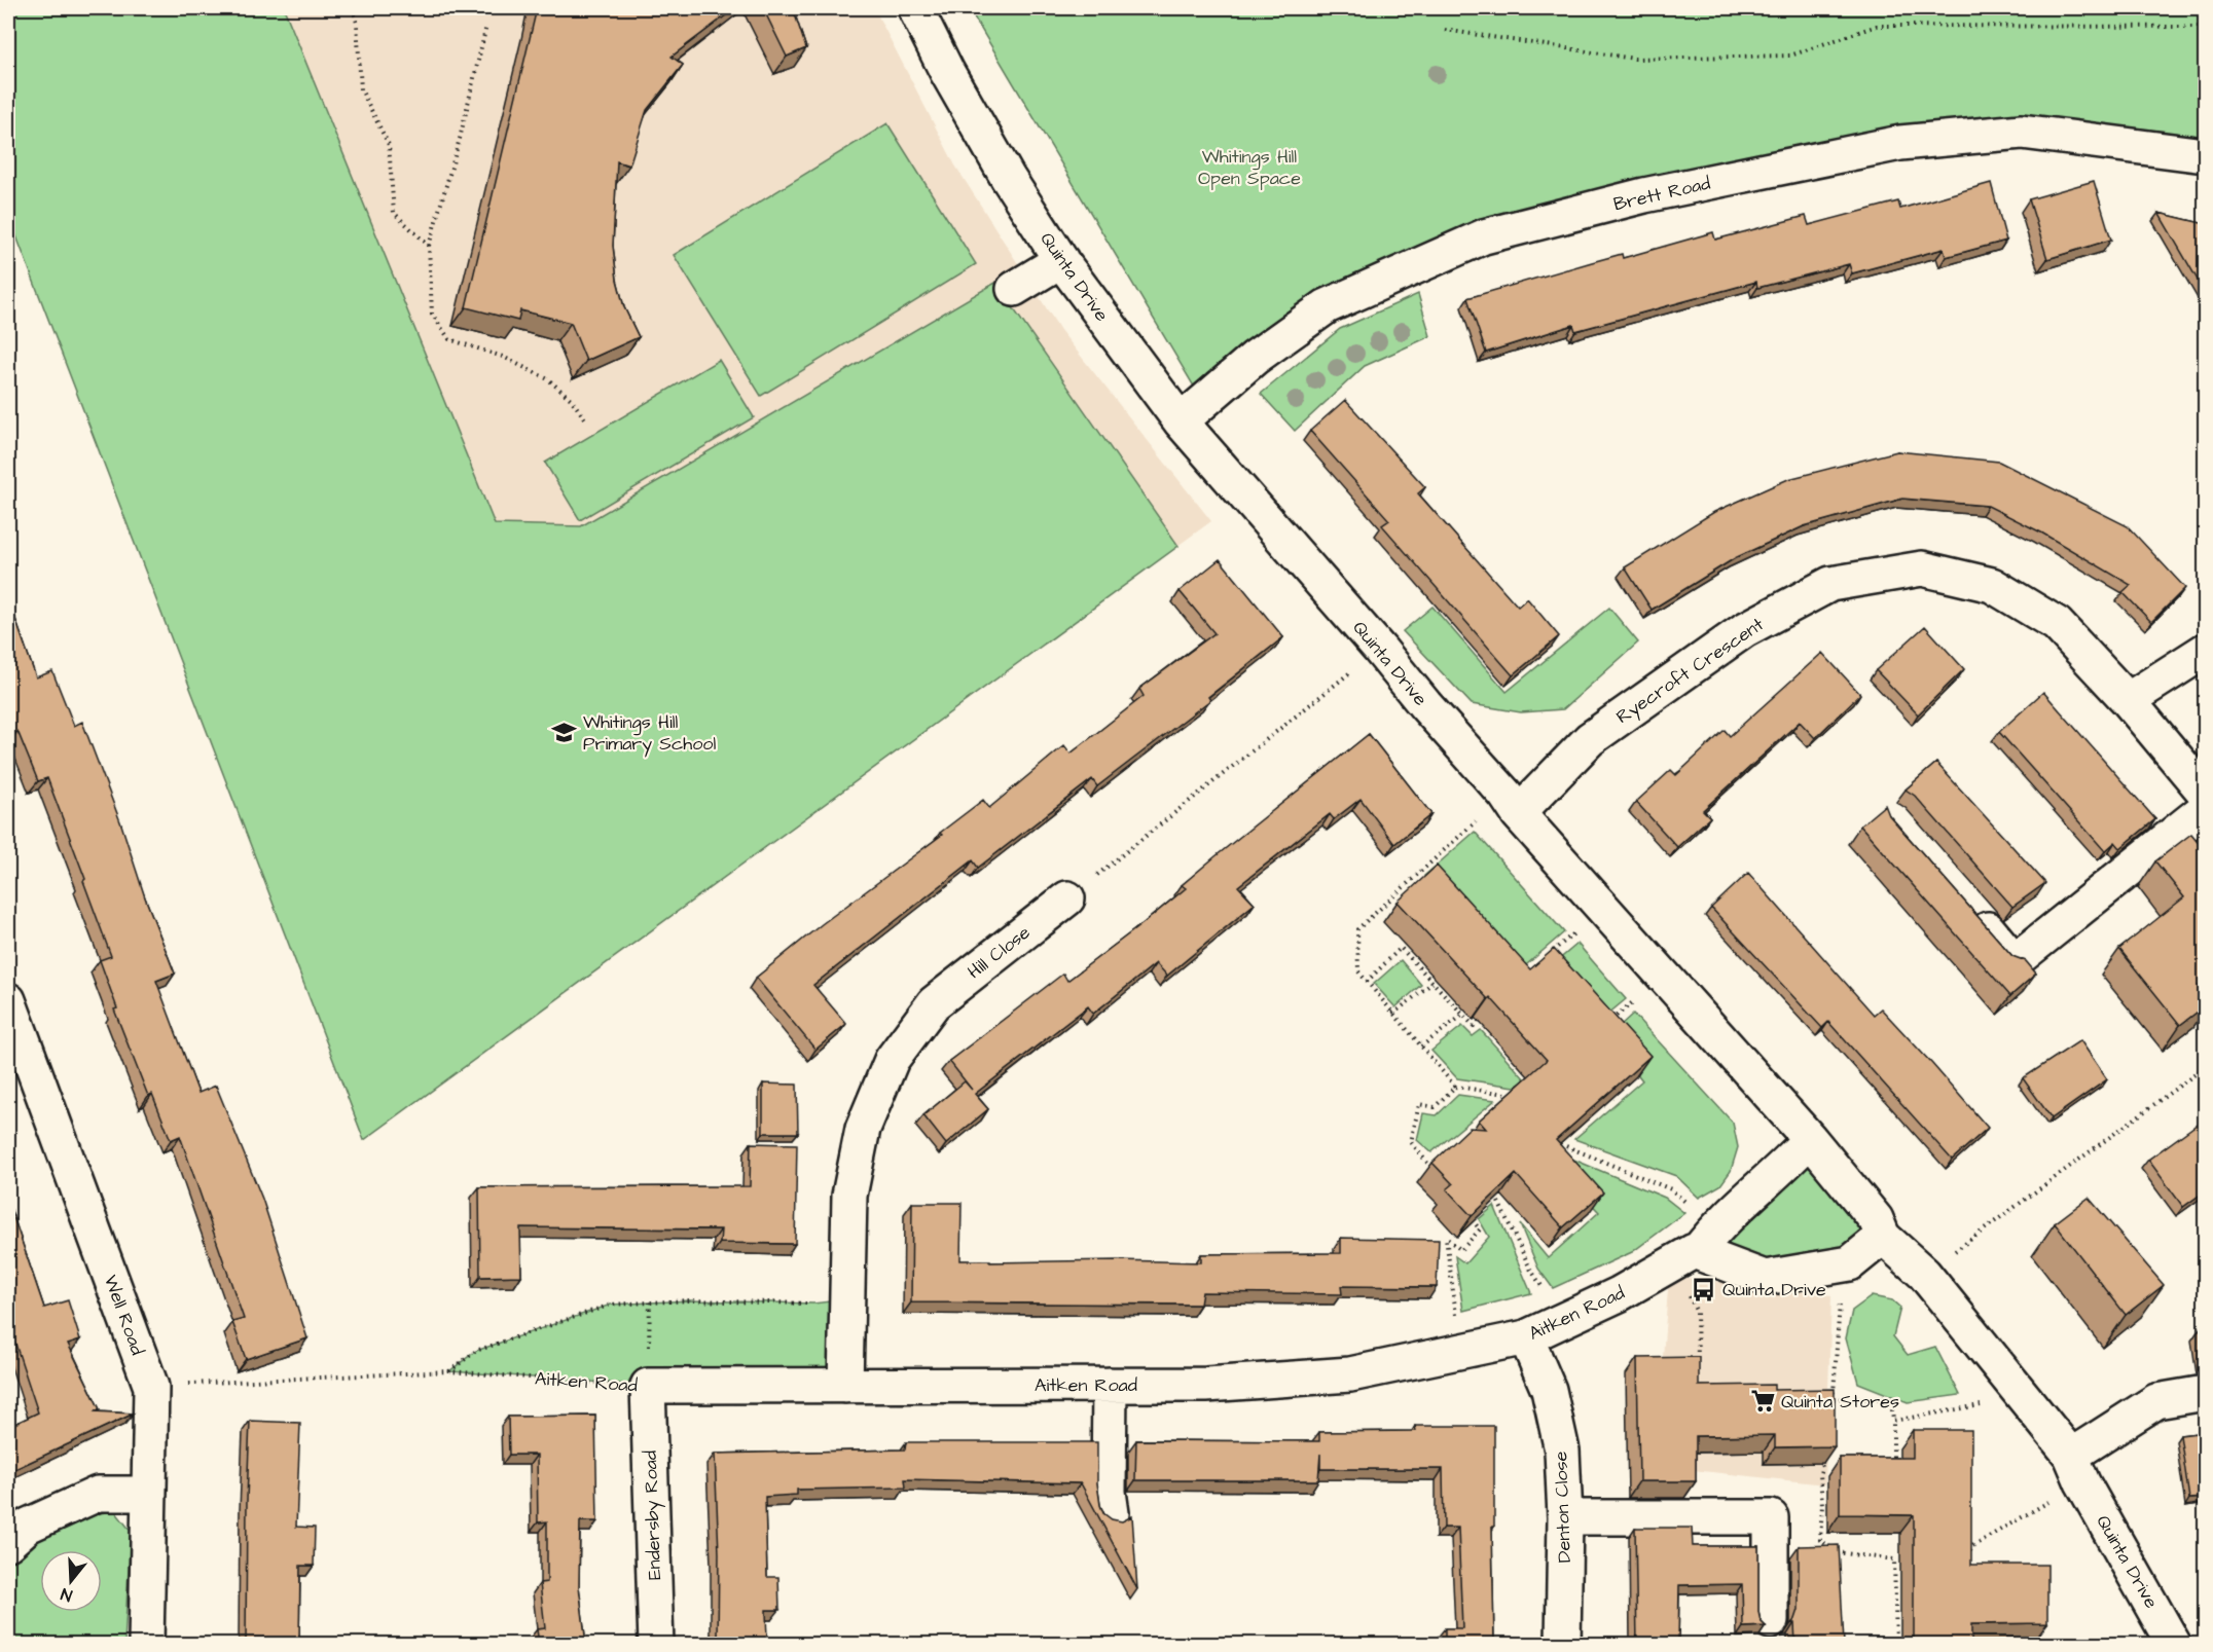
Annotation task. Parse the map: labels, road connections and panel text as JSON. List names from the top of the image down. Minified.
{"streets":{"street":["Brett Road","Quinta Drive","Ryecroft Crescent","Hill Close","Aitken Road","Well Road","Denton Close","Endersby Road"]},"crossings":[["Brett Road","Quinta Drive"],["Quinta Drive","Ryecroft Crescent"],["Quinta Drive","Aitken Road"],["Hill Close","Aitken Road"],["Aitken Road","Well Road"],["Aitken Road","Denton Close"],["Aitken Road","Endersby Road"]],"parks":["Whitings Hill Open Space"],"places":{"school or university":["Whitings Hill Primary School"],"bus stop":["Quinta Drive"],"supermarket":["Quinta Stores"]},"north":"bottom"}
